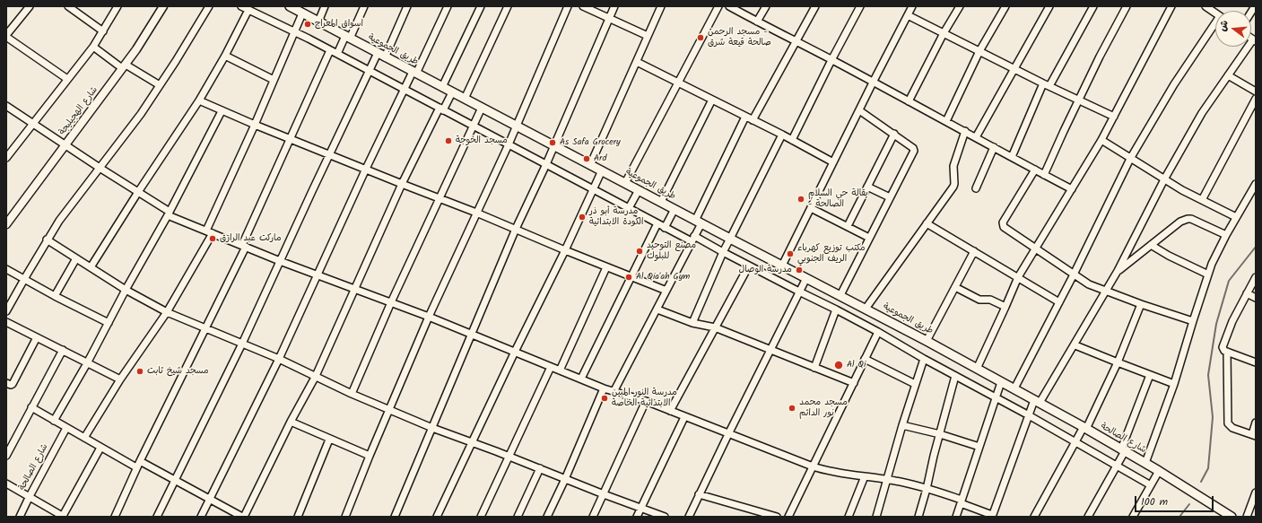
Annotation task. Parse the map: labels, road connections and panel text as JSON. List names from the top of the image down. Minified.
{"streets":{"main road":["طريق الجموعية","شارع الصالحة"],"street":["شارع الهجيليجة"]},"crossings":[["طريق الجموعية","شارع الصالحة"]],"places":["اسواق المعراج","مسجد الرحمن - صالحة قيعة شرق","مسجد الخوجة","As Safa Grocery","Ard","بقالة حي السلام - الصالحة","مدرسة أبو ذر الكودة الابتدائية","ماركت عبد الرازق","مصنع التوحيد للبلوك","مكتب توزيع كهرباء الريف الجنوبي","مدرسة الوصال","Al Qia'ah Gym","Al Qi","مسجد شيخ ثابت","مدرسة النور المبين الابتدائية الخاصة","مسجد محمد نور الدائم"],"scale_bar":"100 m","north":"left"}
